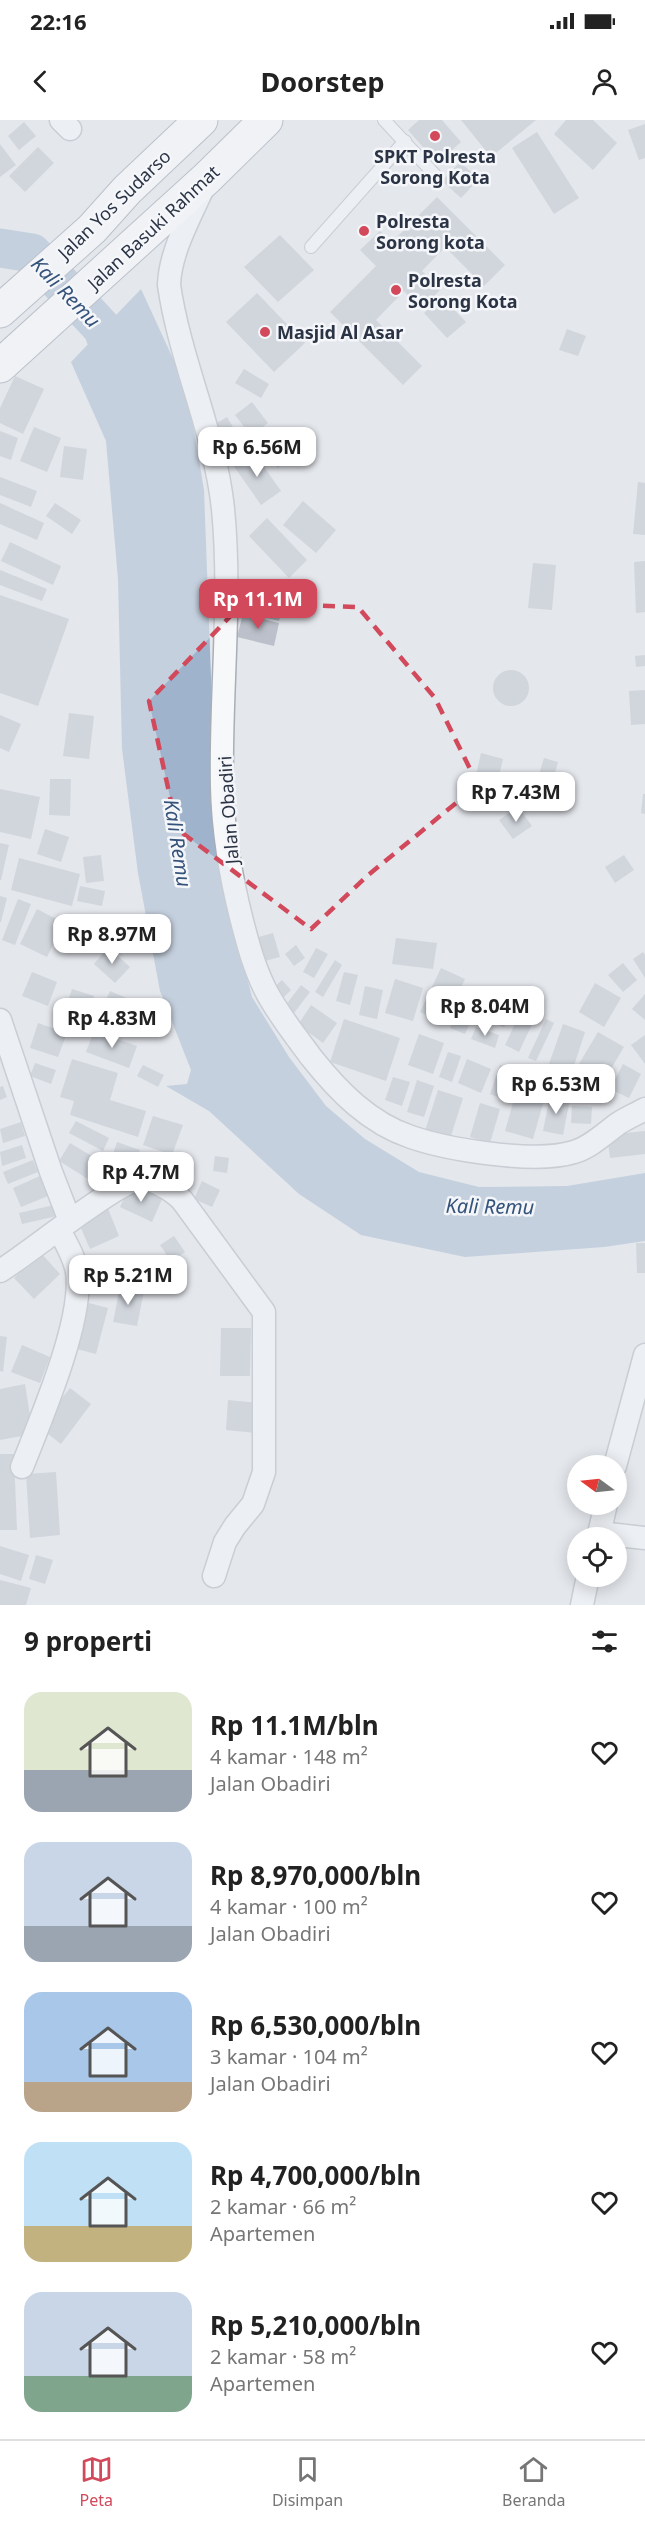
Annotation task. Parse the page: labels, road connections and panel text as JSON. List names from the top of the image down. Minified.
{"streets":{"highway":["Jalan Yos Sudarso","Jalan Basuki Rahmat"],"street":["Jalan Obadiri"]},"crossings":[["Jalan Basuki Rahmat","Jalan Obadiri"]],"water":["Kali Remu"],"places":["SPKT Polresta Sorong Kota","Polresta Sorong kota","Polresta Sorong Kota","Masjid Al Asar"],"north":"left","page":{"status":"22:16","header":"Doorstep","price":["Rp 6.56M","Rp 11.1M","Rp 7.43M","Rp 8.97M","Rp 8.04M","Rp 4.83M","Rp 6.53M","Rp 4.7M","Rp 5.21M"],"heading":"9 properti","list":[{"name":"Rp 11.1M/bln","note":"4 kamar · 148 m² · Jalan Obadiri"},{"name":"Rp 8,970,000/bln","note":"4 kamar · 100 m² · Jalan Obadiri"},{"name":"Rp 6,530,000/bln","note":"3 kamar · 104 m² · Jalan Obadiri"},{"name":"Rp 4,700,000/bln","note":"2 kamar · 66 m² · Apartemen"},{"name":"Rp 5,210,000/bln","note":"2 kamar · 58 m² · Apartemen"}],"tabs":["Peta","Disimpan","Beranda"]}}
